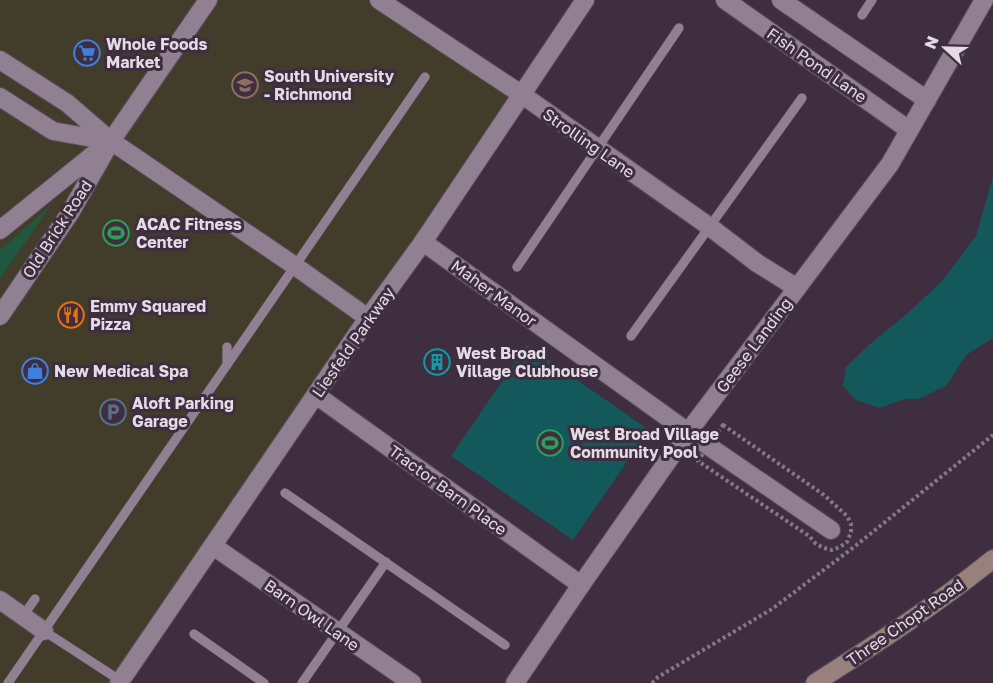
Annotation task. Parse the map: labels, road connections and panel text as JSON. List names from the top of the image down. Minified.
{"streets":{"main road":["Three Chopt Road"],"street":["Fish Pond Lane","Strolling Lane","Old Brick Road","Maher Manor","Liesfeld Parkway","Geese Landing","Tractor Barn Place","Barn Owl Lane"]},"crossings":[["Fish Pond Lane","Geese Landing"],["Strolling Lane","Liesfeld Parkway"],["Strolling Lane","Geese Landing"],["Maher Manor","Liesfeld Parkway"],["Maher Manor","Geese Landing"],["Liesfeld Parkway","Tractor Barn Place"],["Liesfeld Parkway","Barn Owl Lane"],["Geese Landing","Tractor Barn Place"]],"places":{"supermarket":["Whole Foods Market"],"school or university":["South University - Richmond"],"sports":["ACAC Fitness Center","West Broad Village Community Pool"],"restaurant":["Emmy Squared Pizza"],"building":["West Broad Village Clubhouse"],"shop":["New Medical Spa"],"parking":["Aloft Parking Garage"]},"north":"left"}
